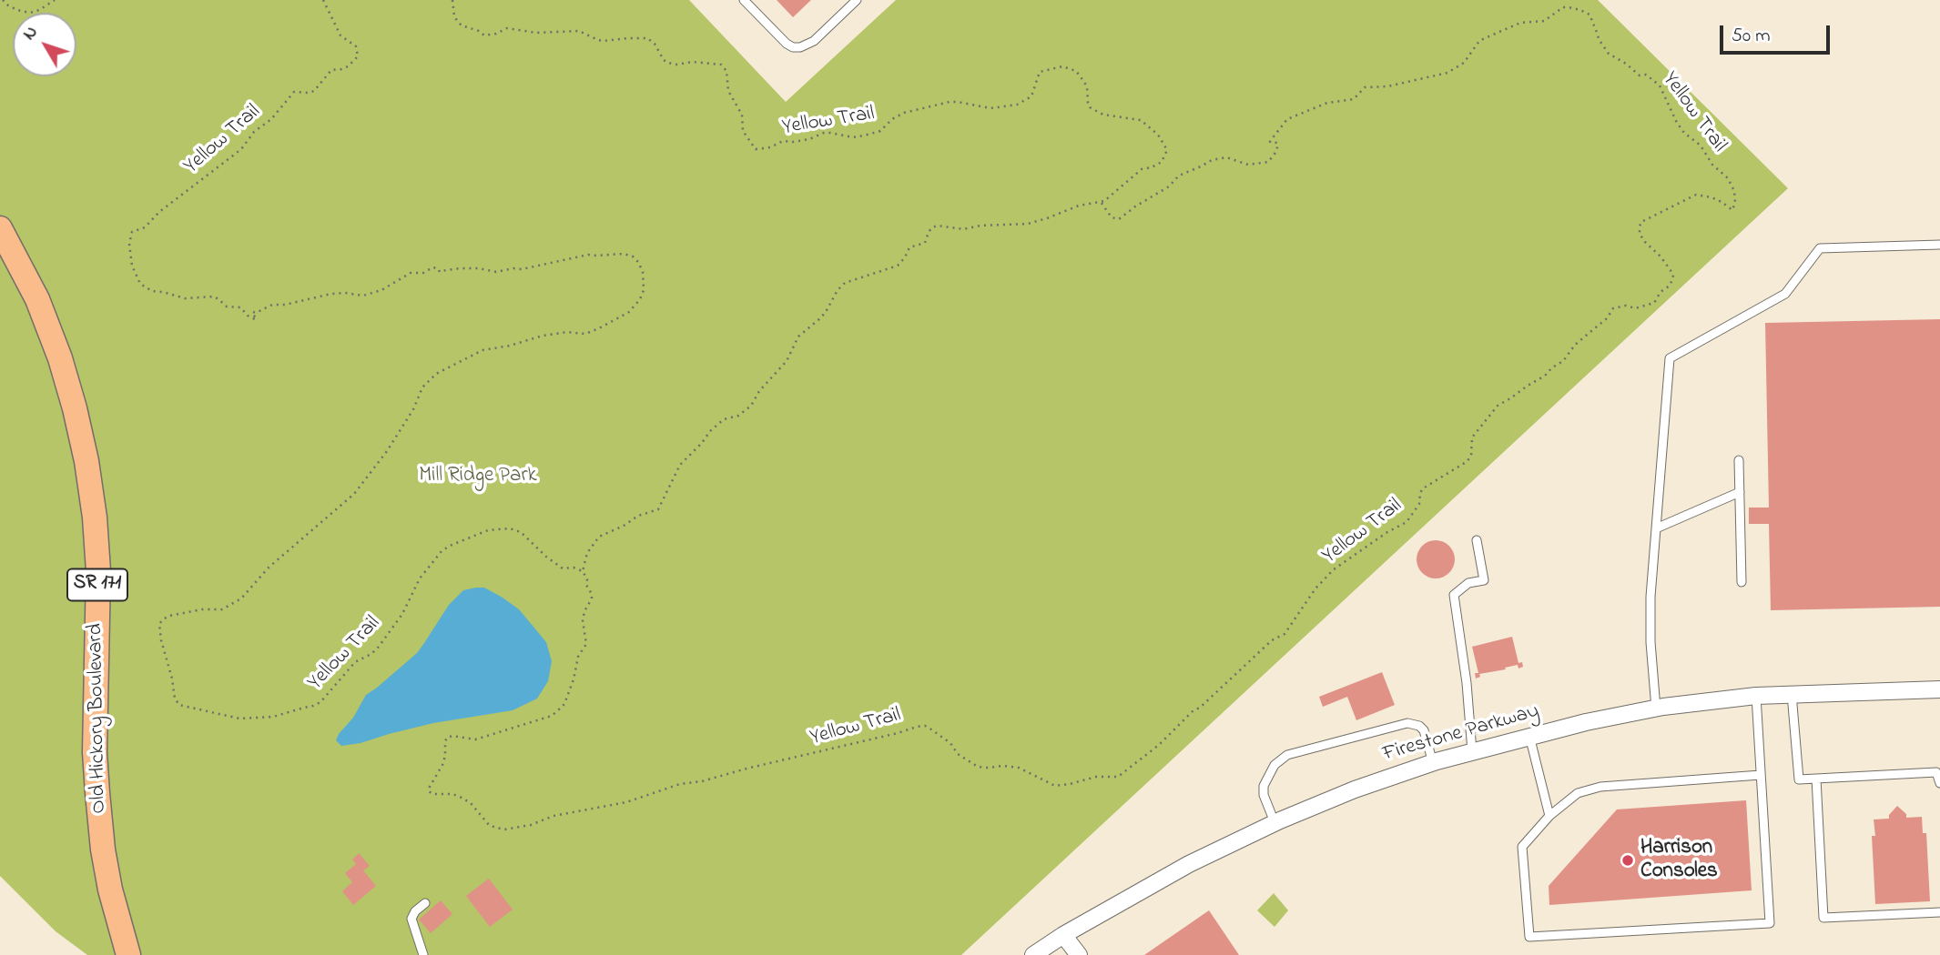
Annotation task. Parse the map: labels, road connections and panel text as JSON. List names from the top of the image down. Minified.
{"streets":{"main road":["SR 171","Old Hickory Boulevard"],"street":["Firestone Parkway"],"path":["Yellow Trail"]},"parks":["Mill Ridge Park"],"places":["Harrison Consoles"],"scale_bar":"50 m","north":"top left"}
